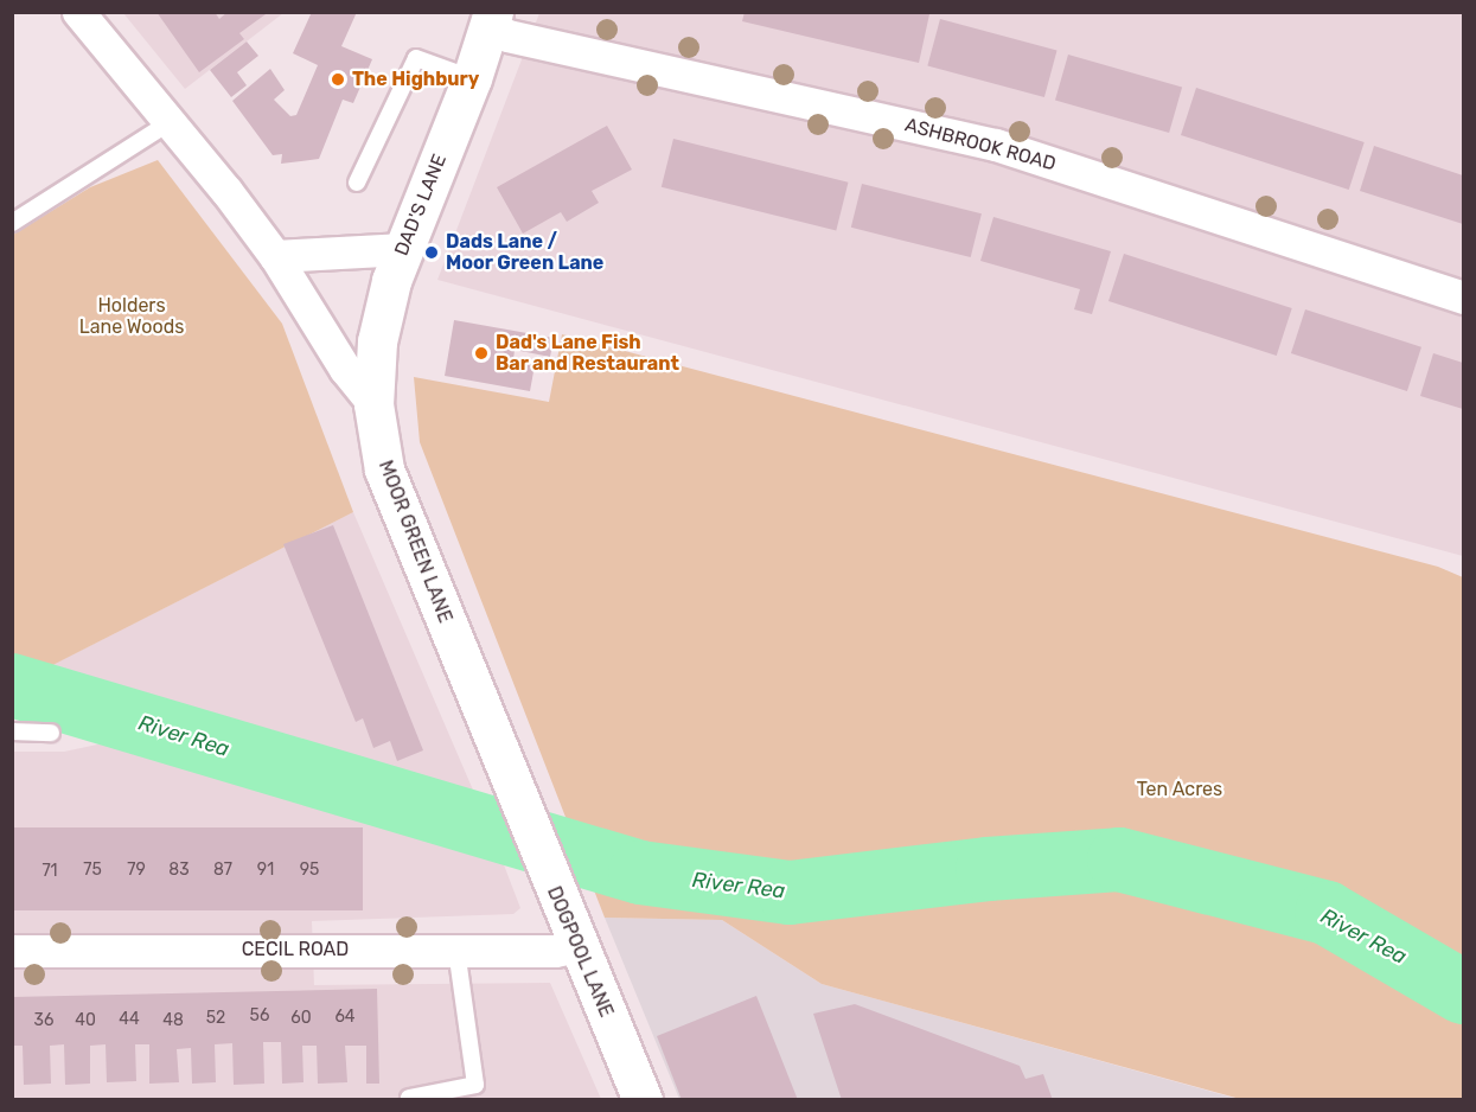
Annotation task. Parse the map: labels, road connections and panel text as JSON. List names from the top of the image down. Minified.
{"streets":{"street":["ASHBROOK ROAD","DAD'S LANE","MOOR GREEN LANE","CECIL ROAD","DOGPOOL LANE"]},"crossings":[["ASHBROOK ROAD","DAD'S LANE"],["DAD'S LANE","MOOR GREEN LANE"],["MOOR GREEN LANE","DOGPOOL LANE"],["CECIL ROAD","DOGPOOL LANE"]],"water":["River Rea"],"parks":["Holders Lane Woods","Ten Acres"],"places":["The Highbury","Dads Lane / Moor Green Lane","Dad's Lane Fish Bar and Restaurant"],"house_numbers":["75","79","83","87","91","95","71","56","64","52","60","44","36","40","48"]}
